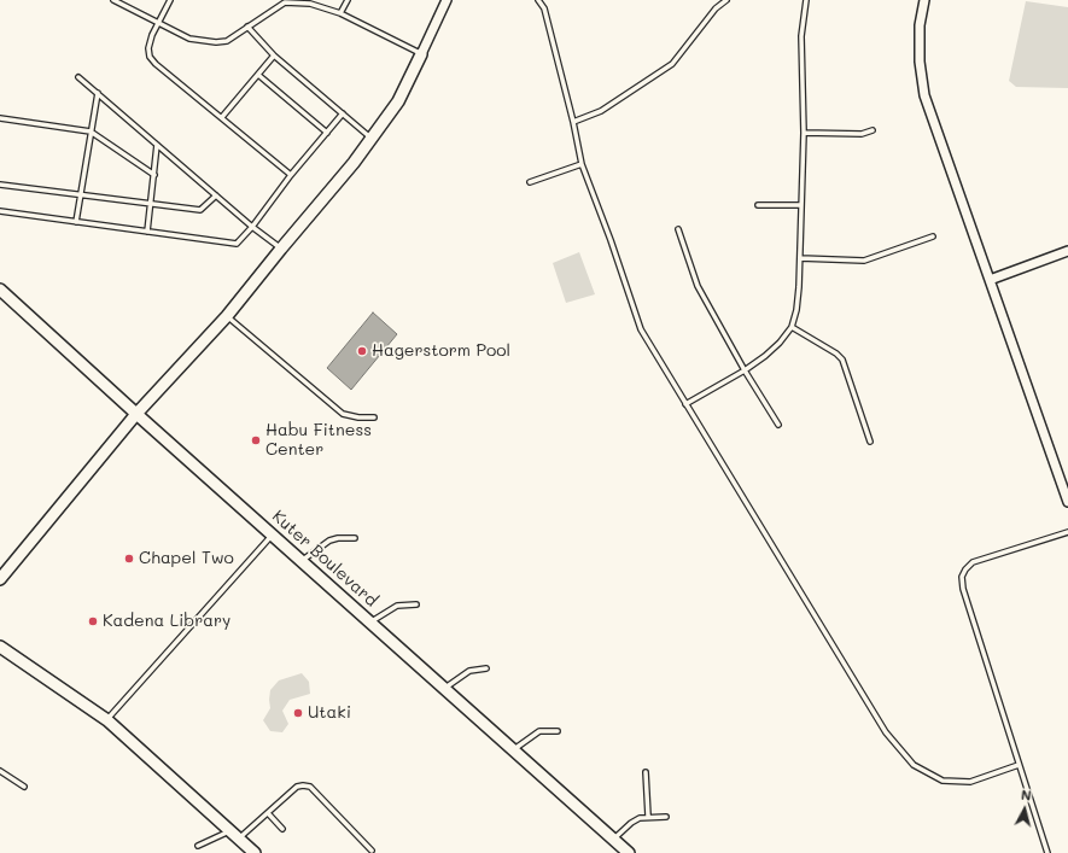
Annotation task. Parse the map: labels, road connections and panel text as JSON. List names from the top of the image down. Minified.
{"streets":{"street":["Kuter Boulevard"]},"places":["Hagerstorm Pool","Habu Fitness Center","Chapel Two","Kadena Library","Utaki"],"north":"top"}
